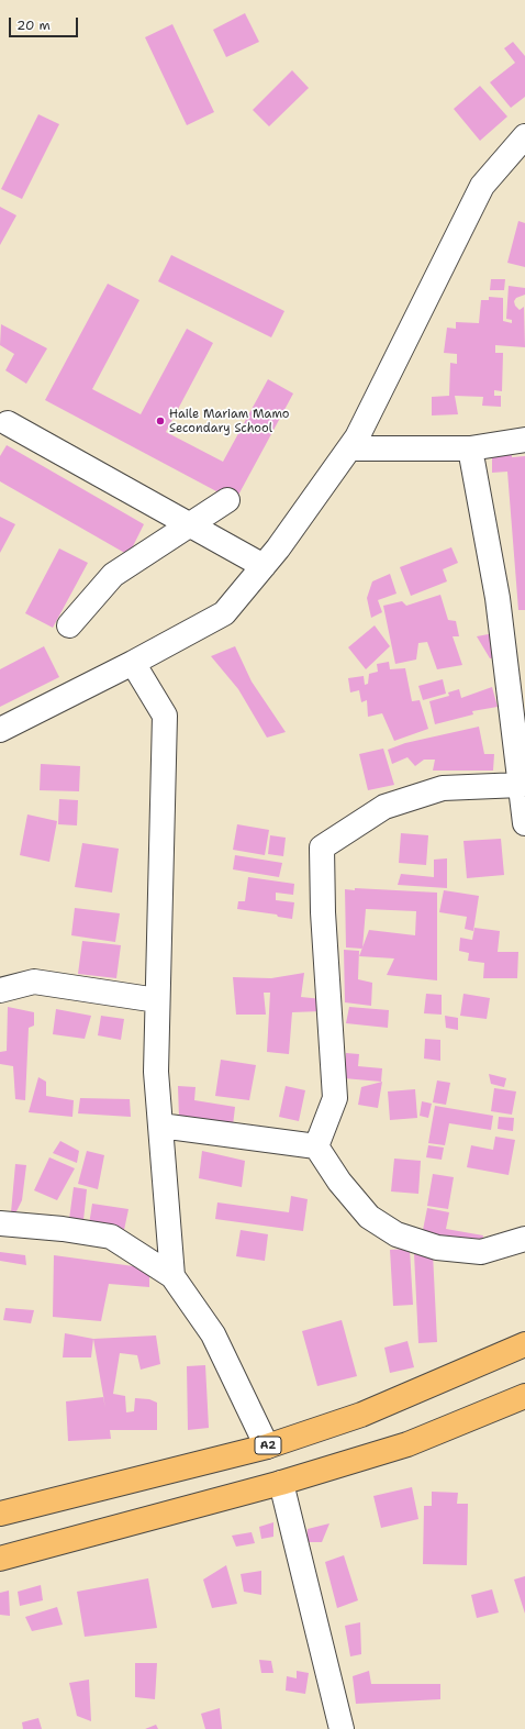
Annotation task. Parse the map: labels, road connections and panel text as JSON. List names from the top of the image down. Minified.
{"streets":{"highway":["A2"]},"places":["Haile Mariam Mamo Secondary School"],"scale_bar":"20 m"}
